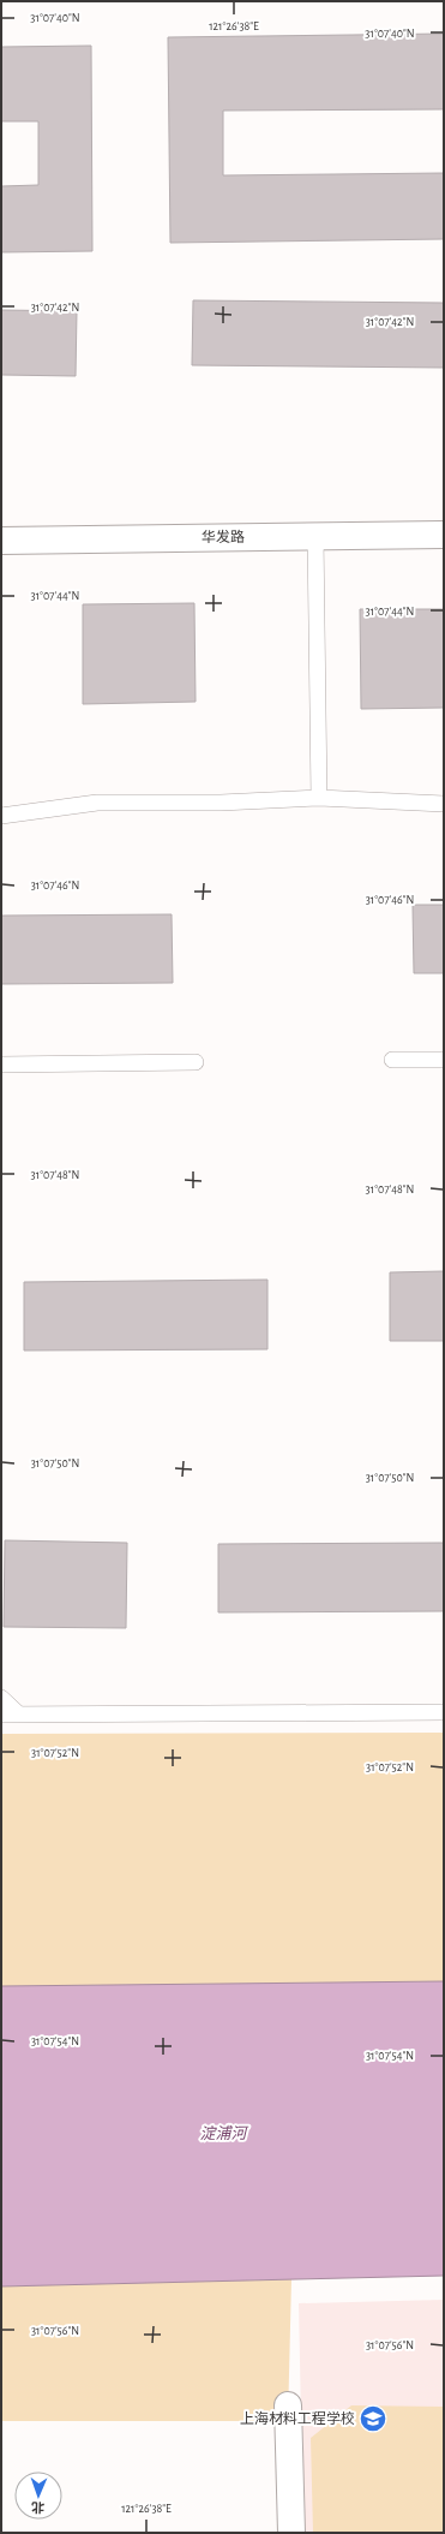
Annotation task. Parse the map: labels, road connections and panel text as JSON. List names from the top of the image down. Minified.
{"streets":{"street":["华发路"]},"water":["淀浦河"],"places":{"school or university":["上海材料工程学校"]},"north":"bottom","coordinates":["31°07'40\"N","121°26'38\"E","31°07'42\"N","31°07'44\"N","31°07'46\"N","31°07'48\"N","31°07'50\"N","31°07'52\"N","31°07'54\"N","31°07'56\"N"]}
